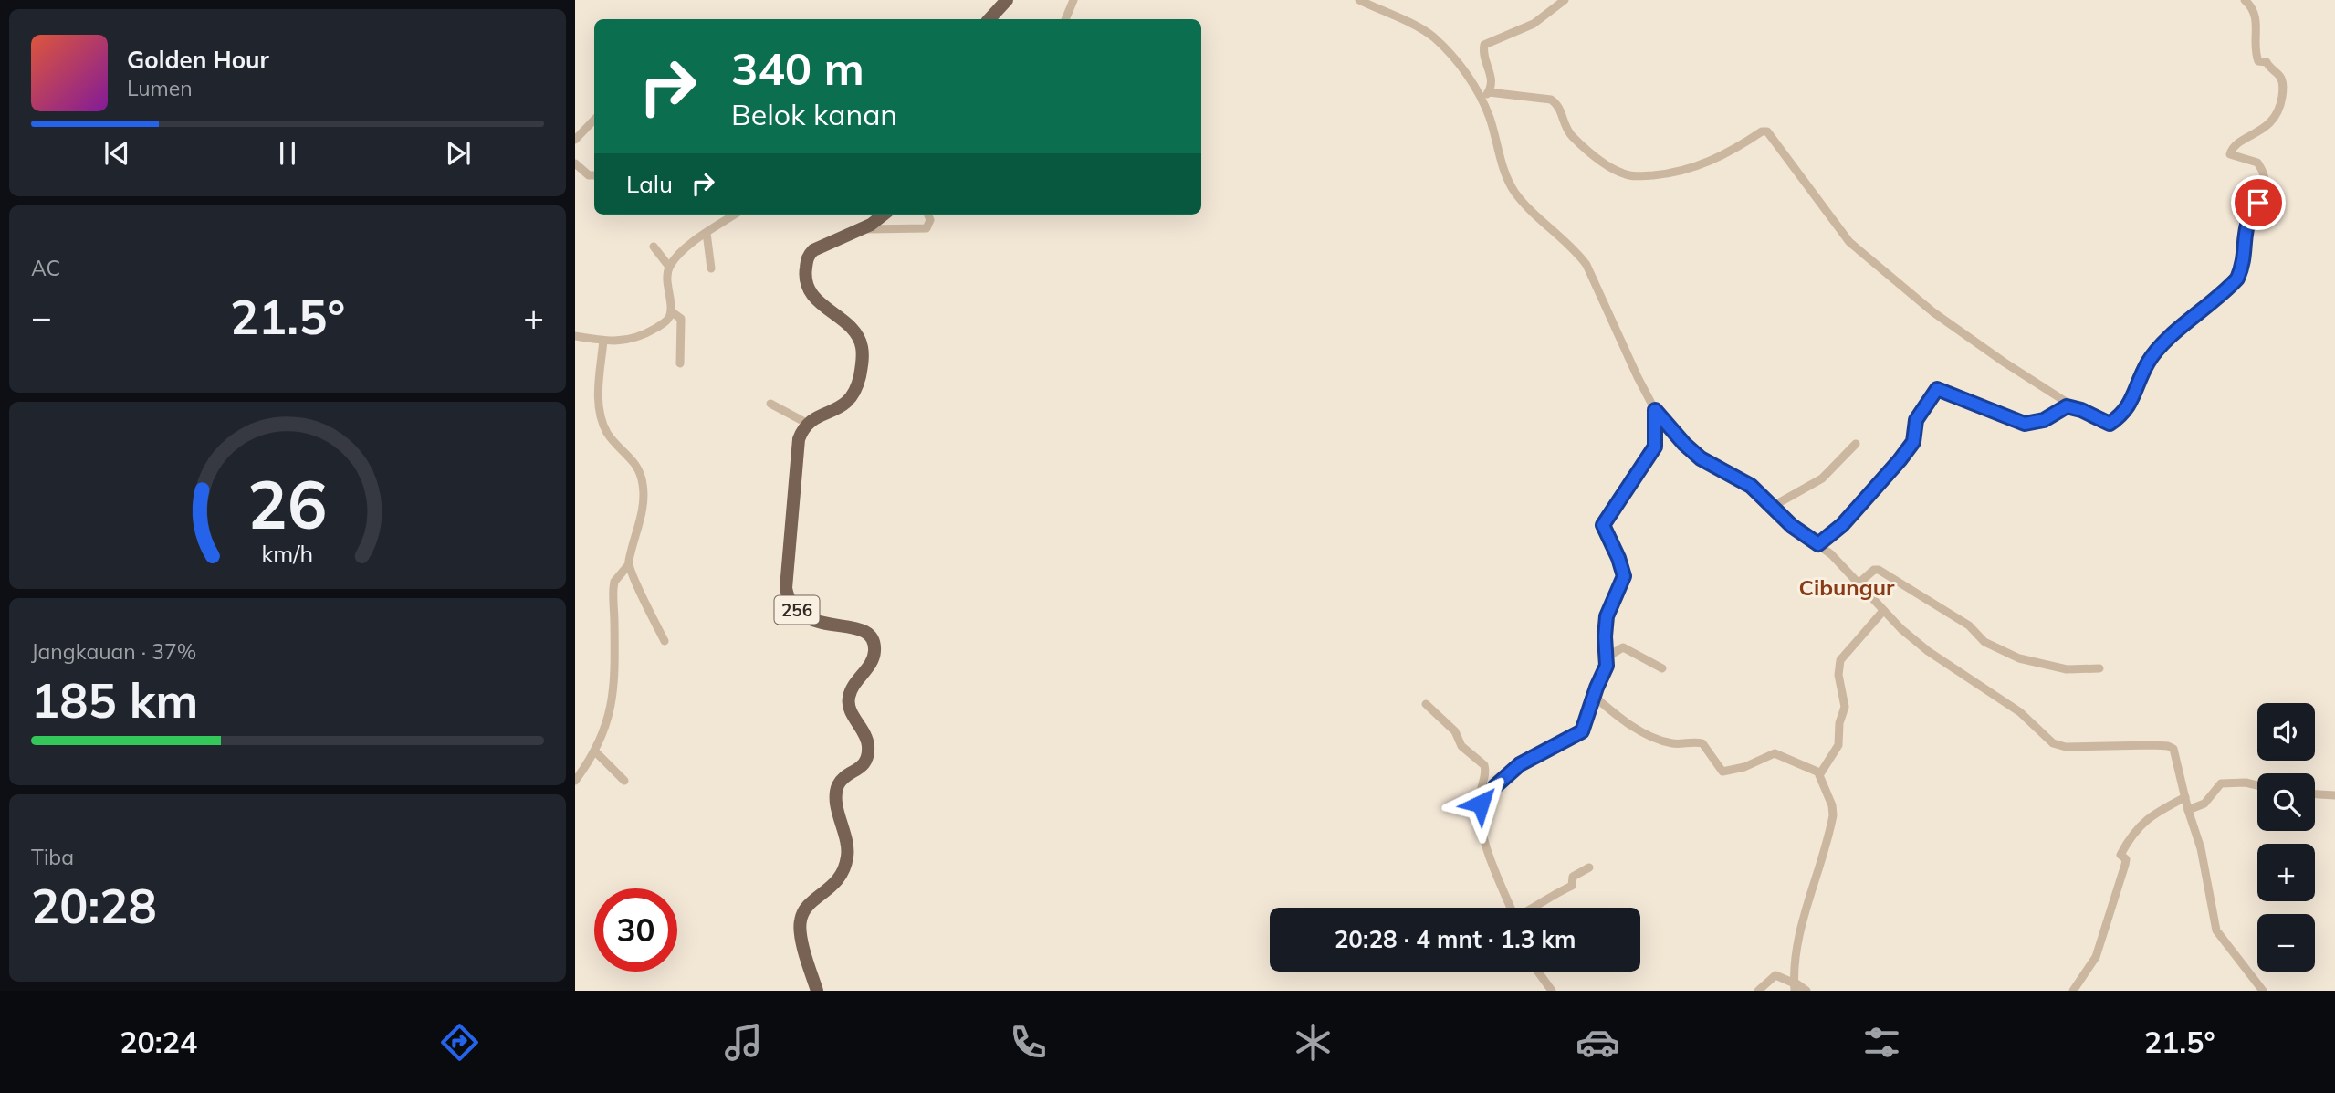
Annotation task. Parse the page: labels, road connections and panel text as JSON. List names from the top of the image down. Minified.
{"streets":{"main road":["256"]},"districts":["Cibungur"],"page":{"turn":["340 m","Belok kanan"],"song":["Golden Hour","Lumen"],"then":"Lalu","tile":["AC",["Jangkauan · 37%","185 km"],["Tiba","20:28"]],"heat":["−","21.5°","+"],"map_buttons":["+","−"],"limit":"30","trip":"20:28 · 4 mnt · 1.3 km","tabs":["20:24","21.5°"],"gauge":["26","km/h"]}}
